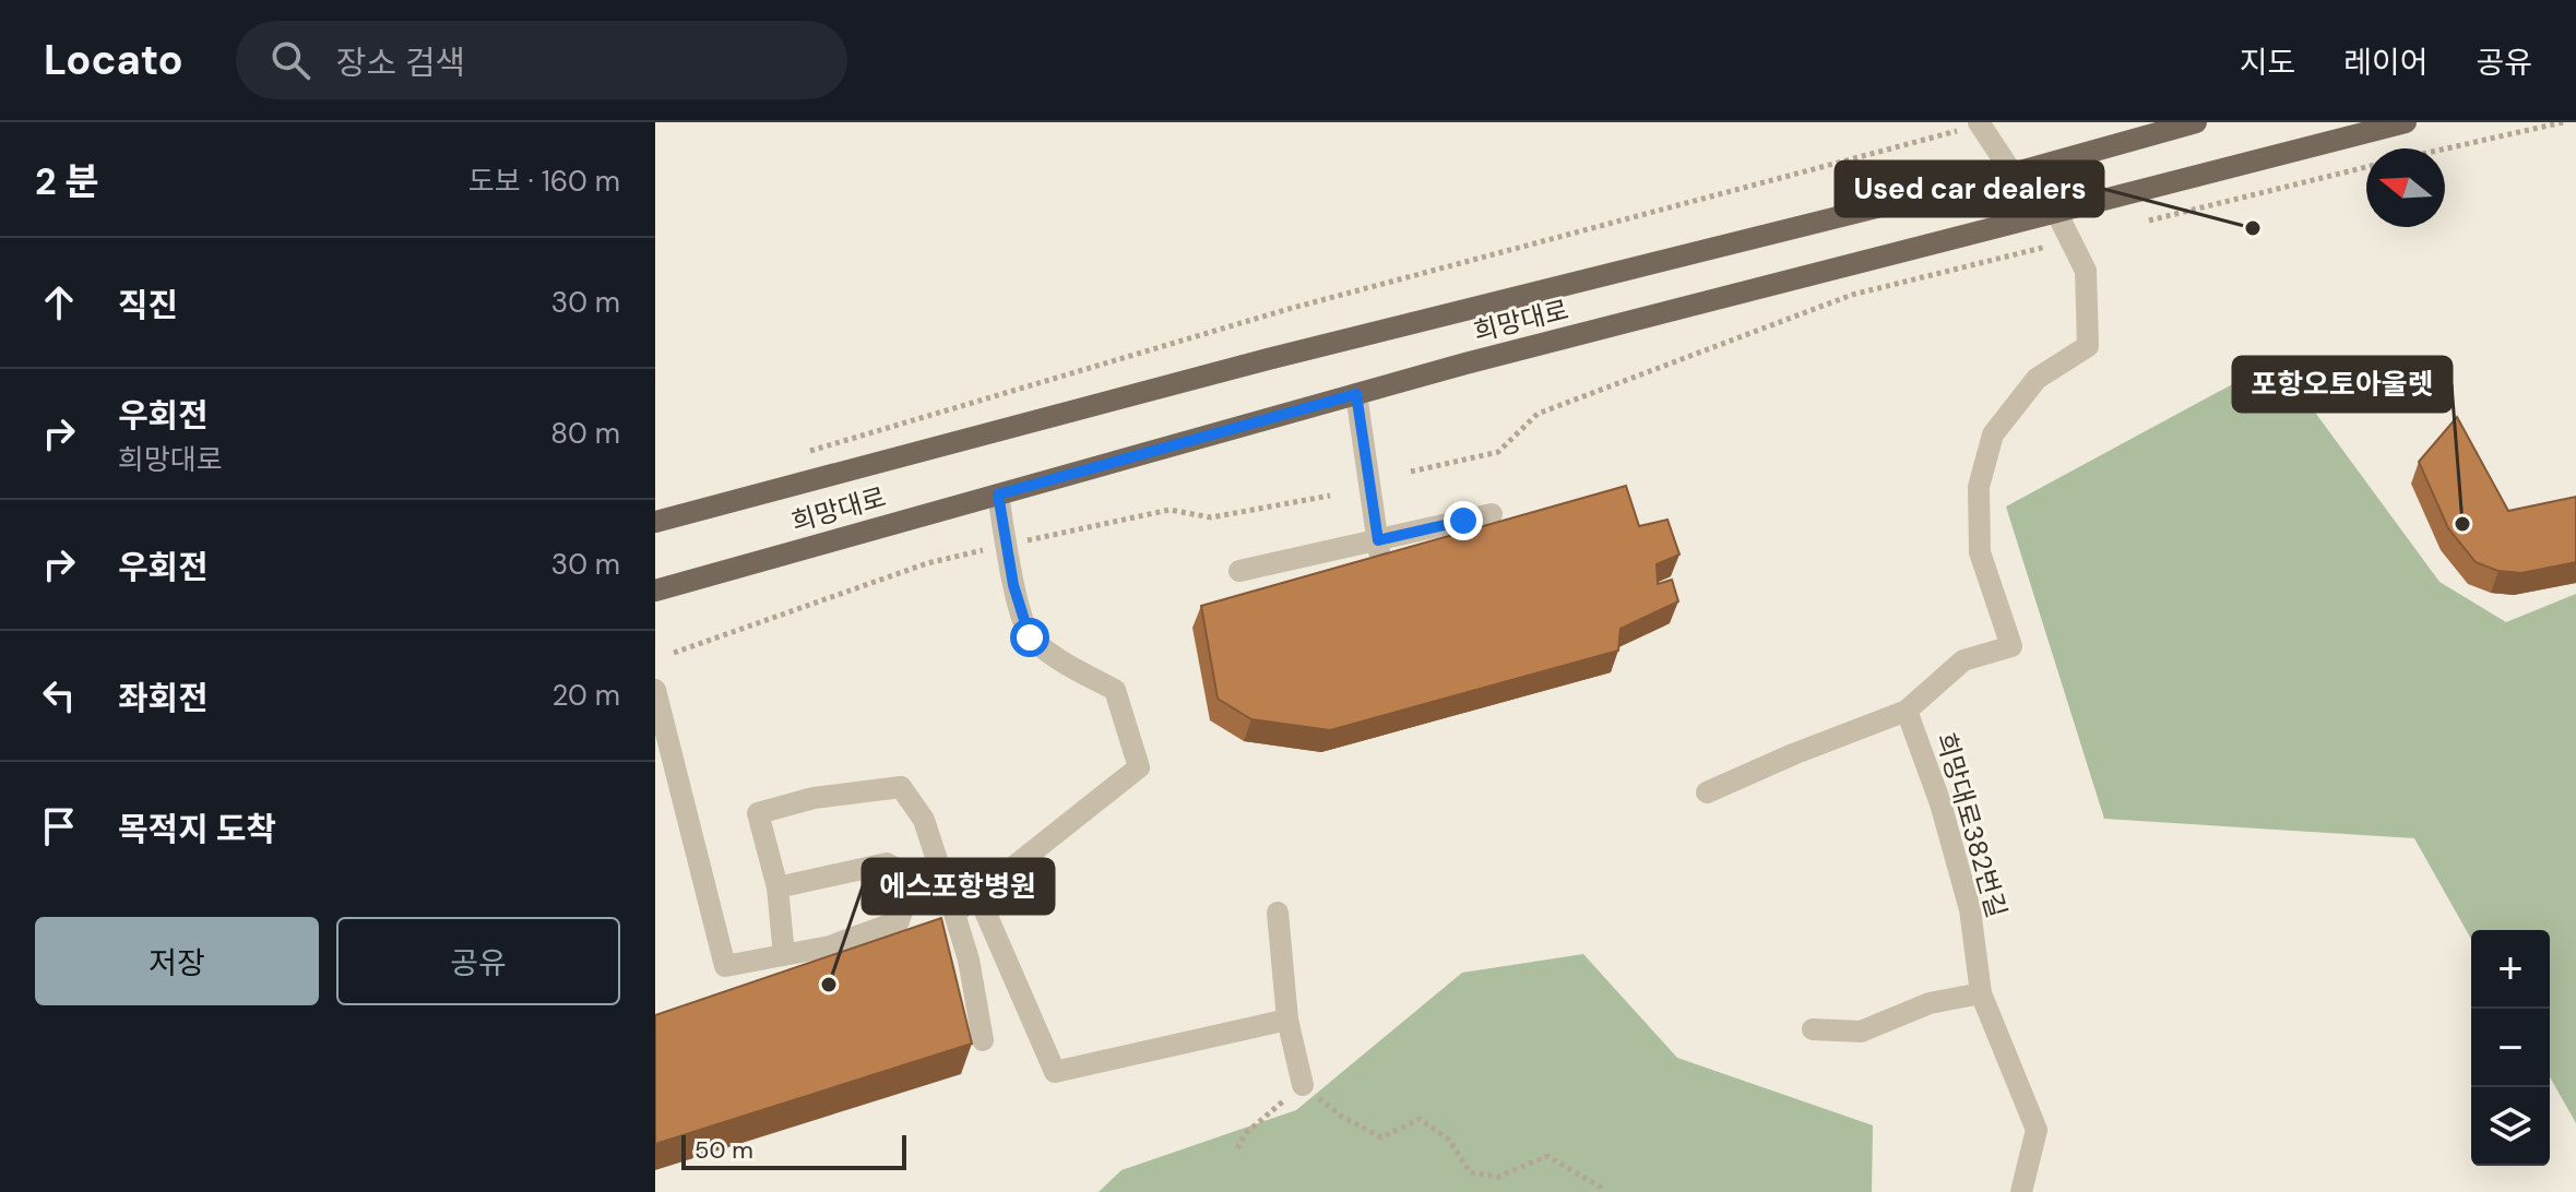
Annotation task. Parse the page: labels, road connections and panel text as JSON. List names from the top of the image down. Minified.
{"streets":{"main road":["희망대로"],"lane":["희망대로382번길"]},"crossings":[["희망대로","희망대로382번길"]],"places":["Used car dealers","포항오토아울렛","에스포항병원"],"scale_bar":"50 m","north":"left","page":{"header":"Locato","search":"장소 검색","nav":["지도","레이어","공유"],"heading":["2 분","도보 · 160 m"],"list":[["직진","30 m"],["우회전","희망대로","80 m"],["우회전","30 m"],["좌회전","20 m"],"목적지 도착"],"buttons":["저장","공유"],"map_buttons":["+","−"],"scale":"50 m"}}
